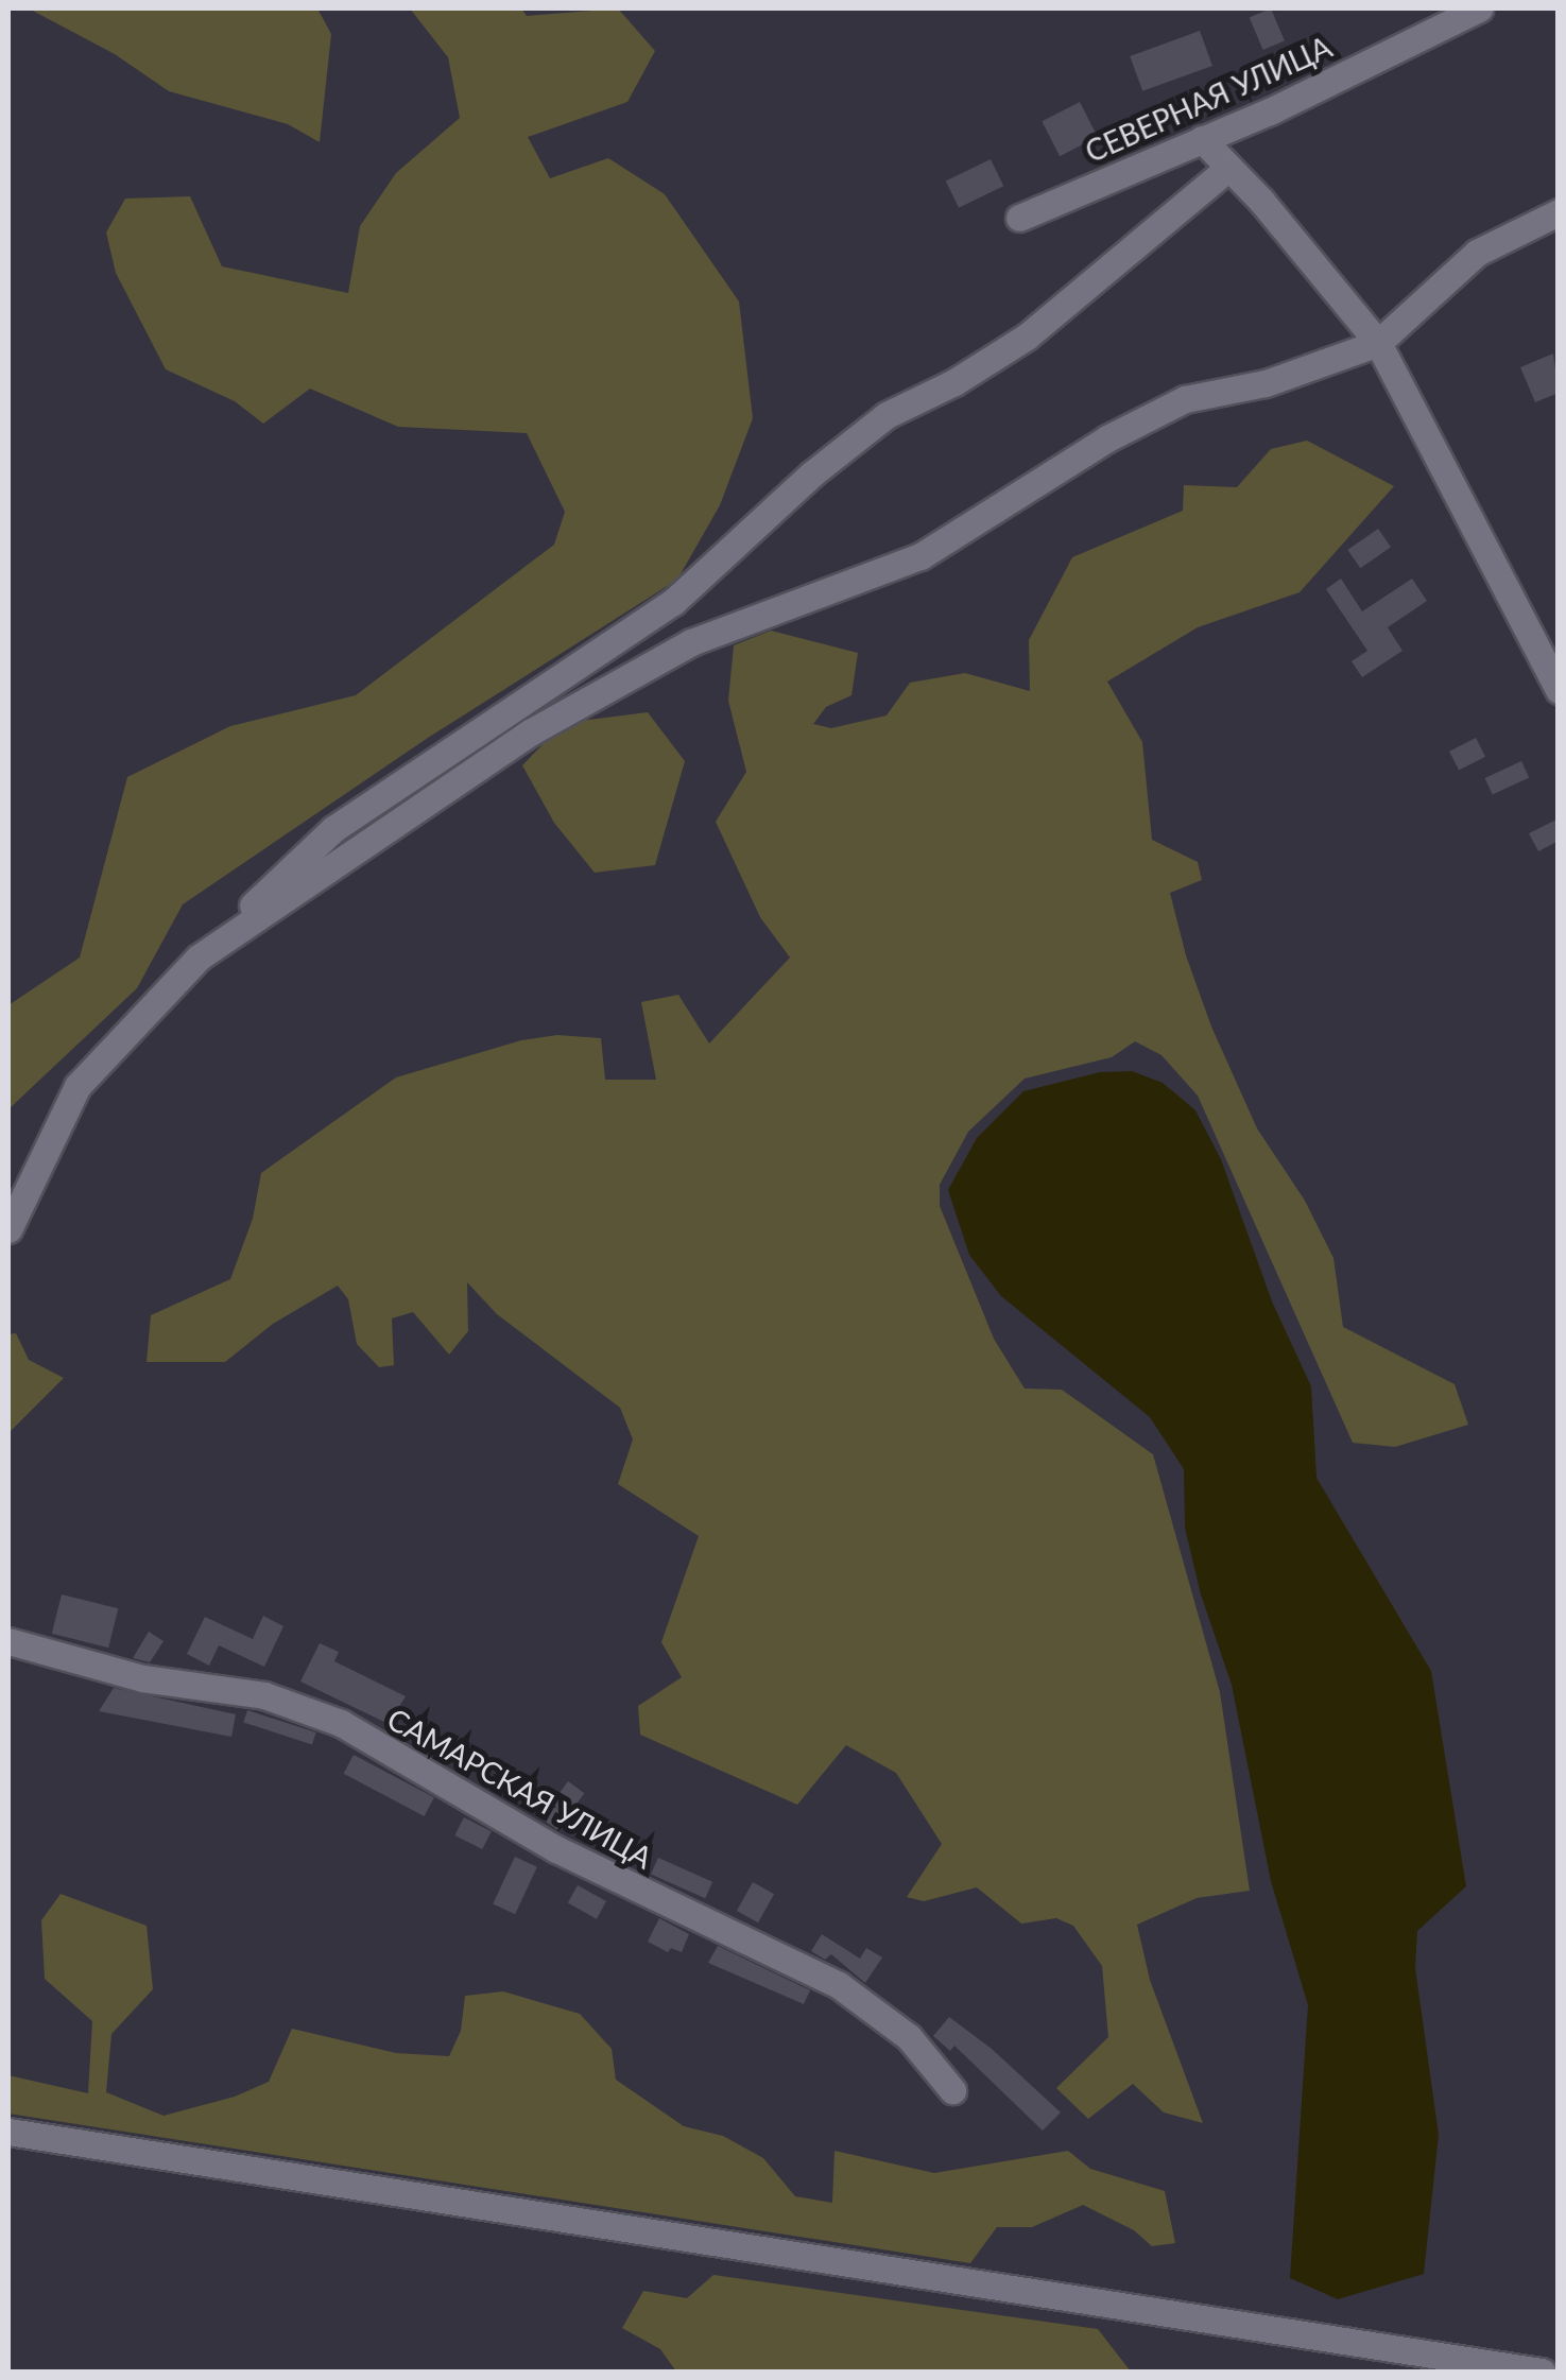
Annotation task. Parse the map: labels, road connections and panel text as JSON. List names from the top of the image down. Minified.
{"streets":{"street":["СЕВЕРНАЯ УЛИЦА","САМАРСКАЯ УЛИЦА"]}}
